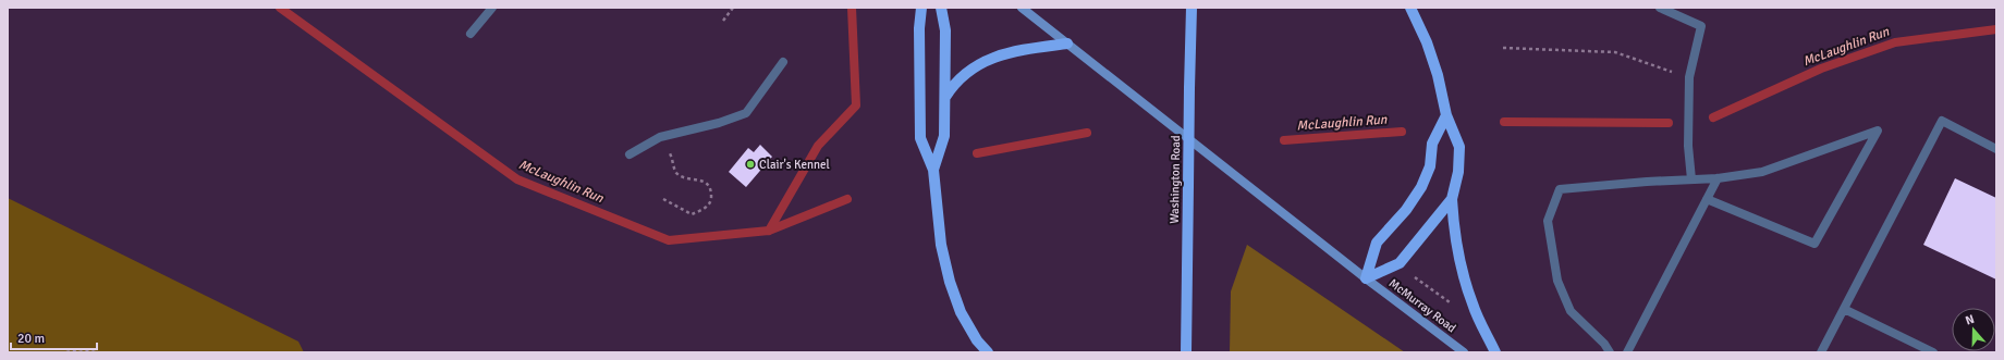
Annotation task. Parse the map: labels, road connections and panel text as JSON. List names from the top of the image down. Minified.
{"streets":{"main road":["Washington Road","McMurray Road"]},"water":["McLaughlin Run"],"places":["Clair's Kennel"],"scale_bar":"20 m","north":"top"}
